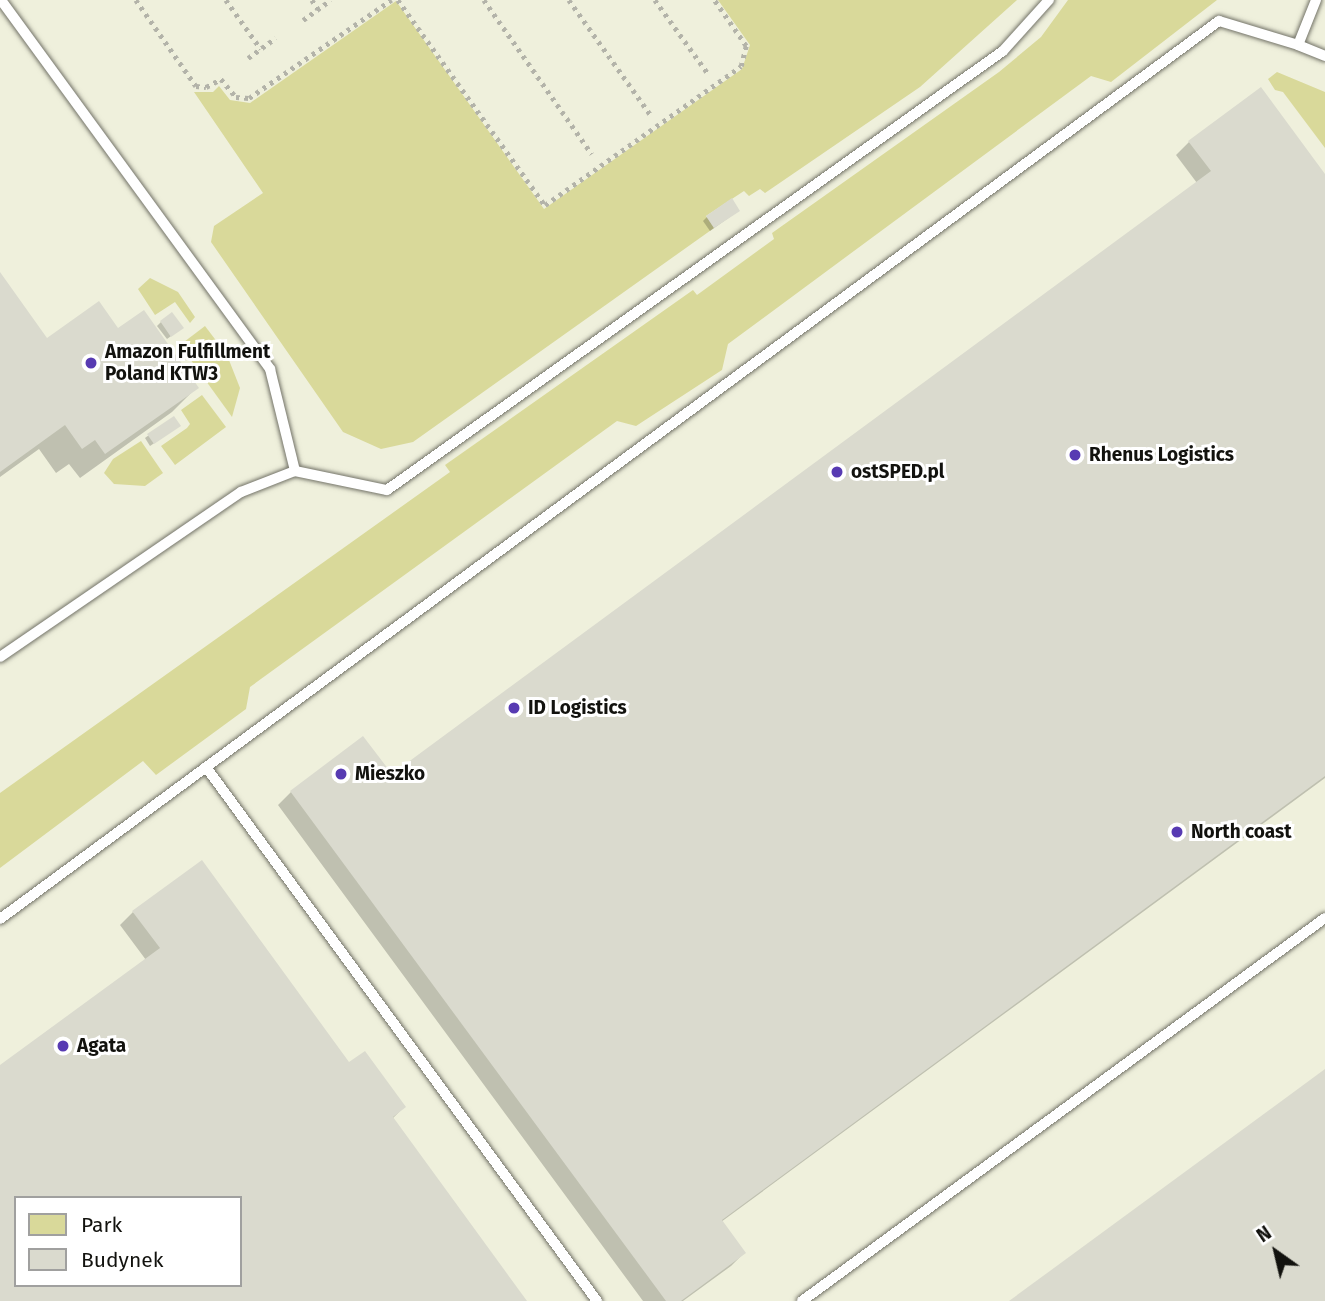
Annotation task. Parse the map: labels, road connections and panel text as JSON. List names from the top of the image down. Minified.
{"places":["Amazon Fulfillment Poland KTW3","Rhenus Logistics","ostSPED.pl","ID Logistics","Mieszko","North coast","Agata"],"legend":["Park","Budynek"],"north":"top left"}
